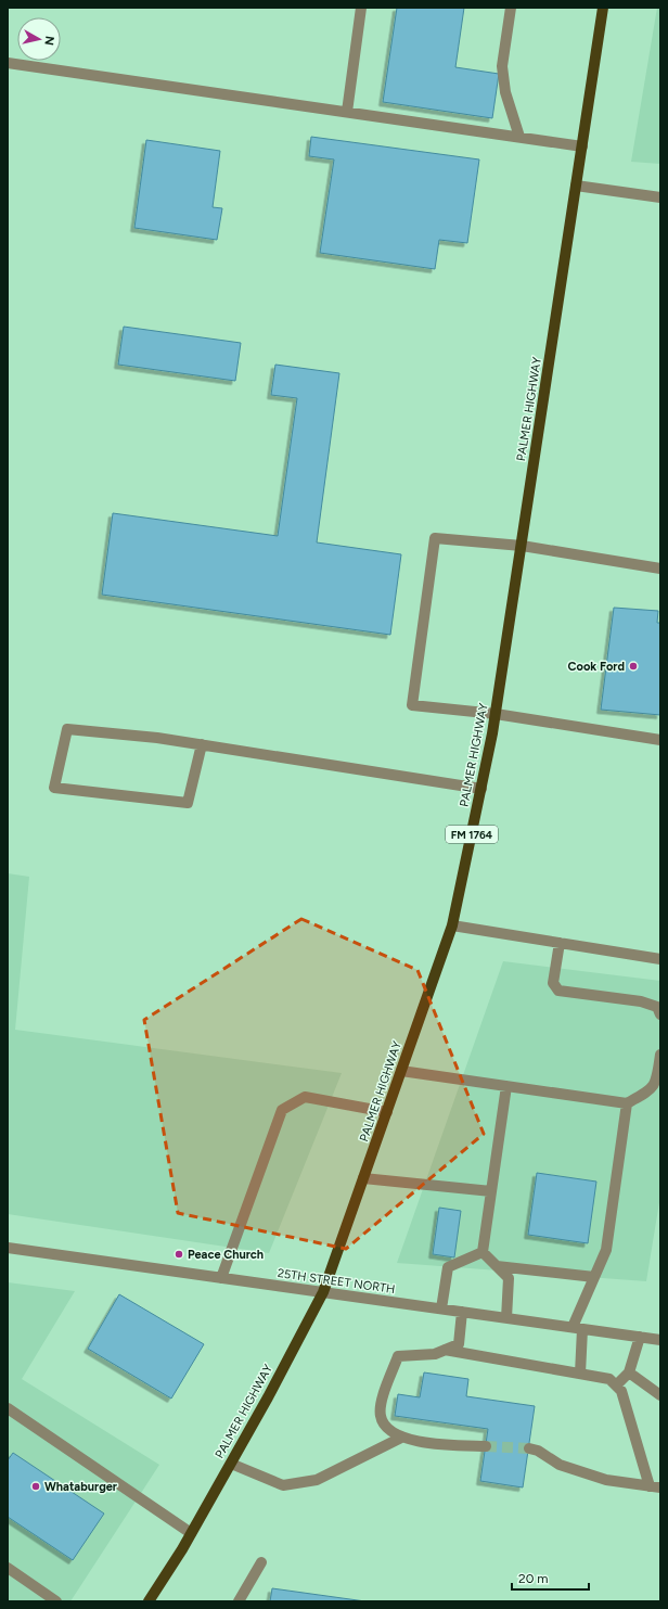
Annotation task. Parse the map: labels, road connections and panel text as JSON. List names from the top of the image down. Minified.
{"streets":{"main road":["PALMER HIGHWAY","FM 1764"],"street":["25TH STREET NORTH"]},"crossings":[["PALMER HIGHWAY","25TH STREET NORTH"]],"places":["Cook Ford","Peace Church","Whataburger"],"scale_bar":"20 m","north":"right"}
